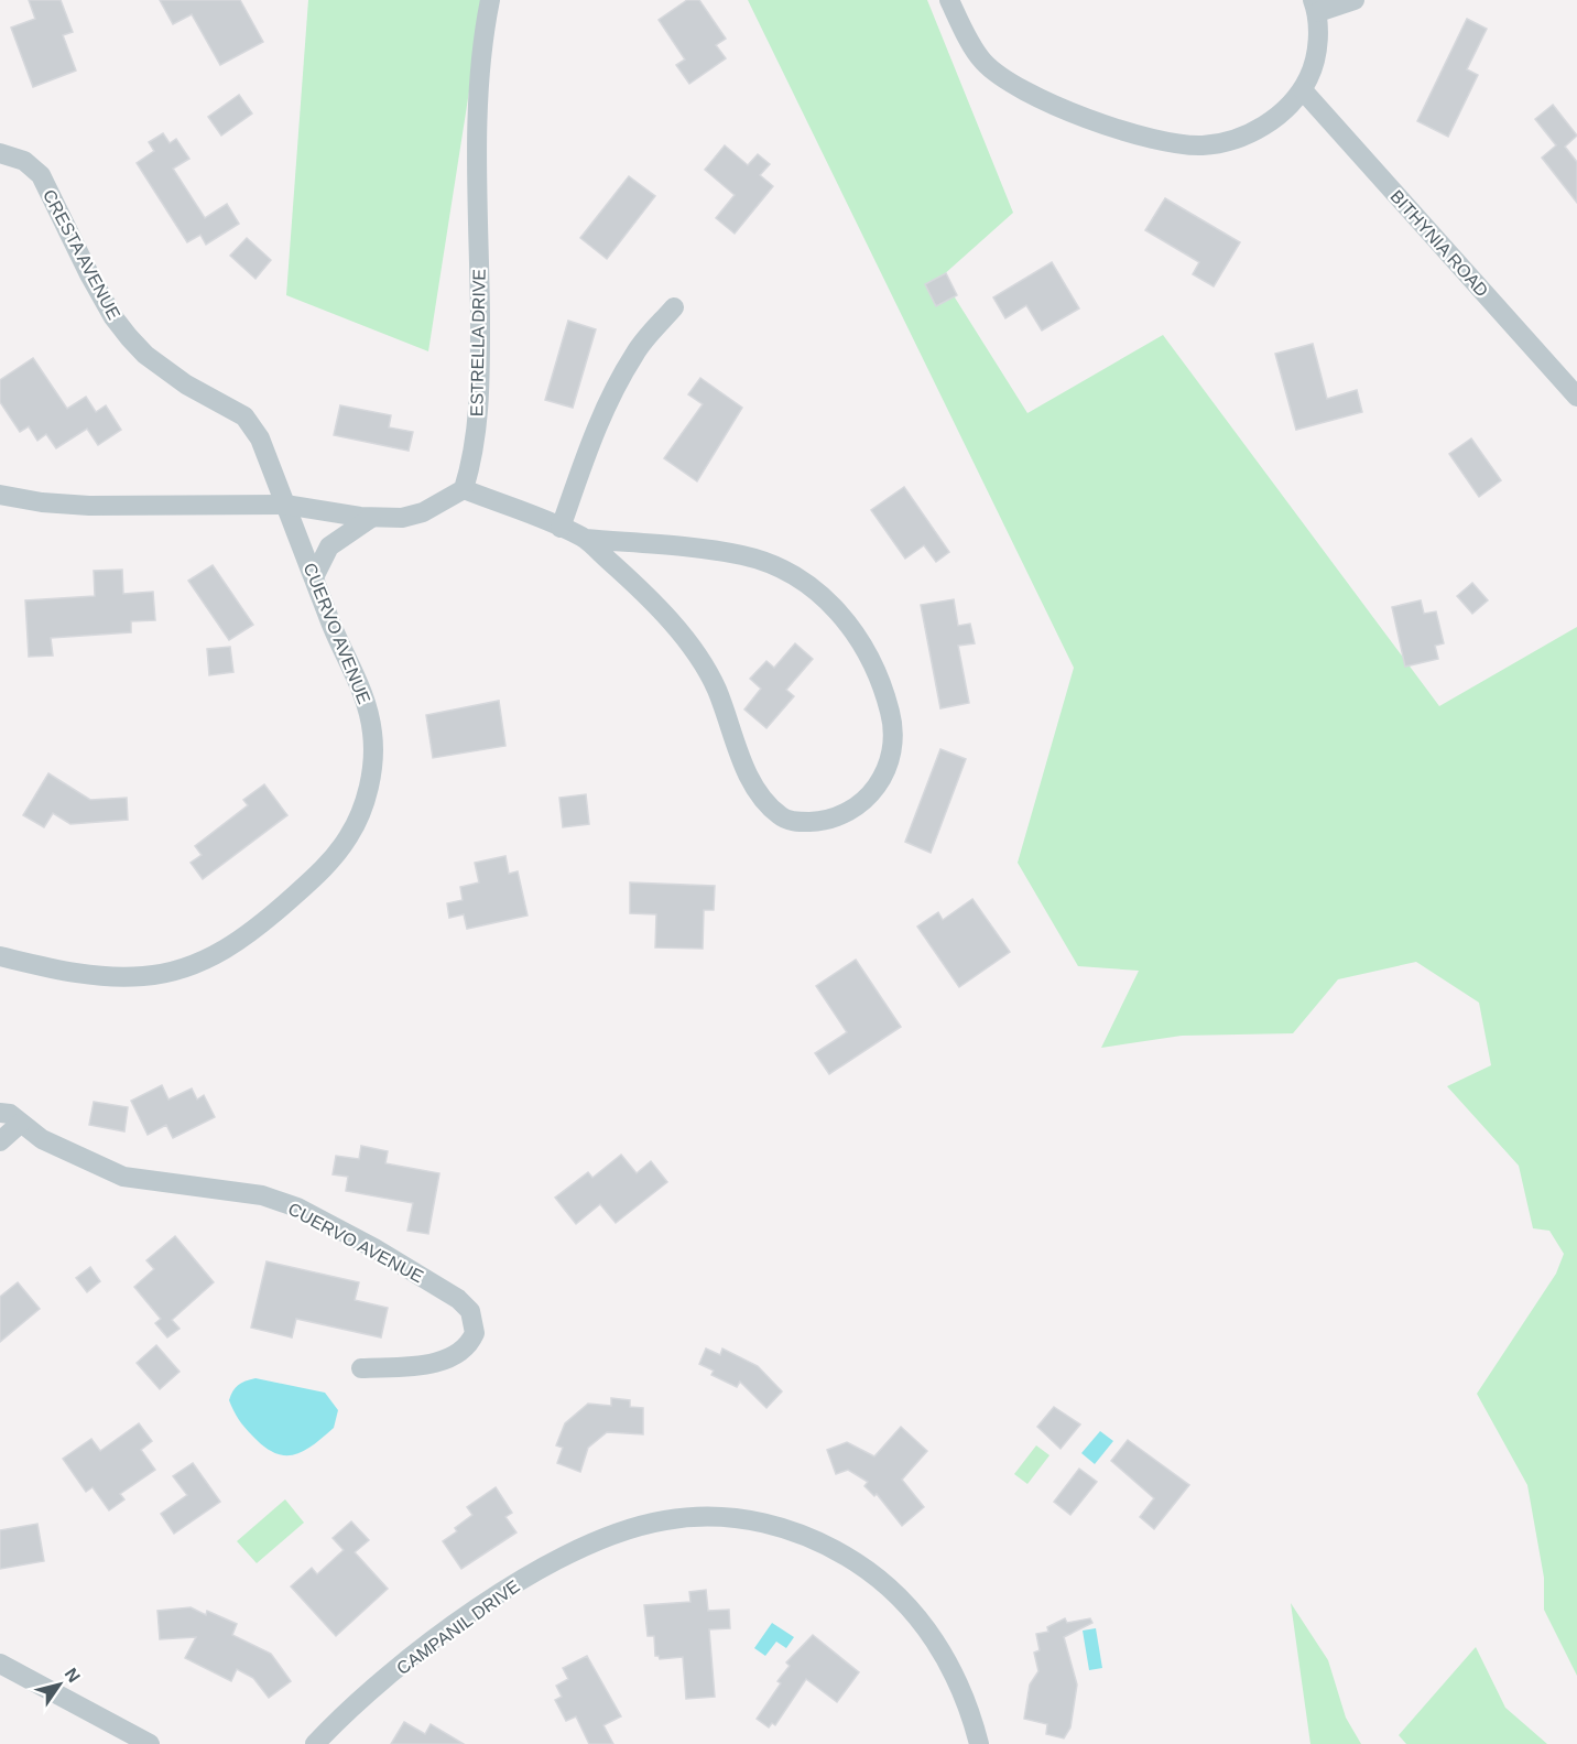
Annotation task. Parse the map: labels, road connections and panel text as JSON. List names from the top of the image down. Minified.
{"streets":{"street":["BITHYNIA ROAD","CRESTA AVENUE","ESTRELLA DRIVE","CUERVO AVENUE","CAMPANIL DRIVE"]},"crossings":[["CRESTA AVENUE","CUERVO AVENUE"]],"north":"top right"}
